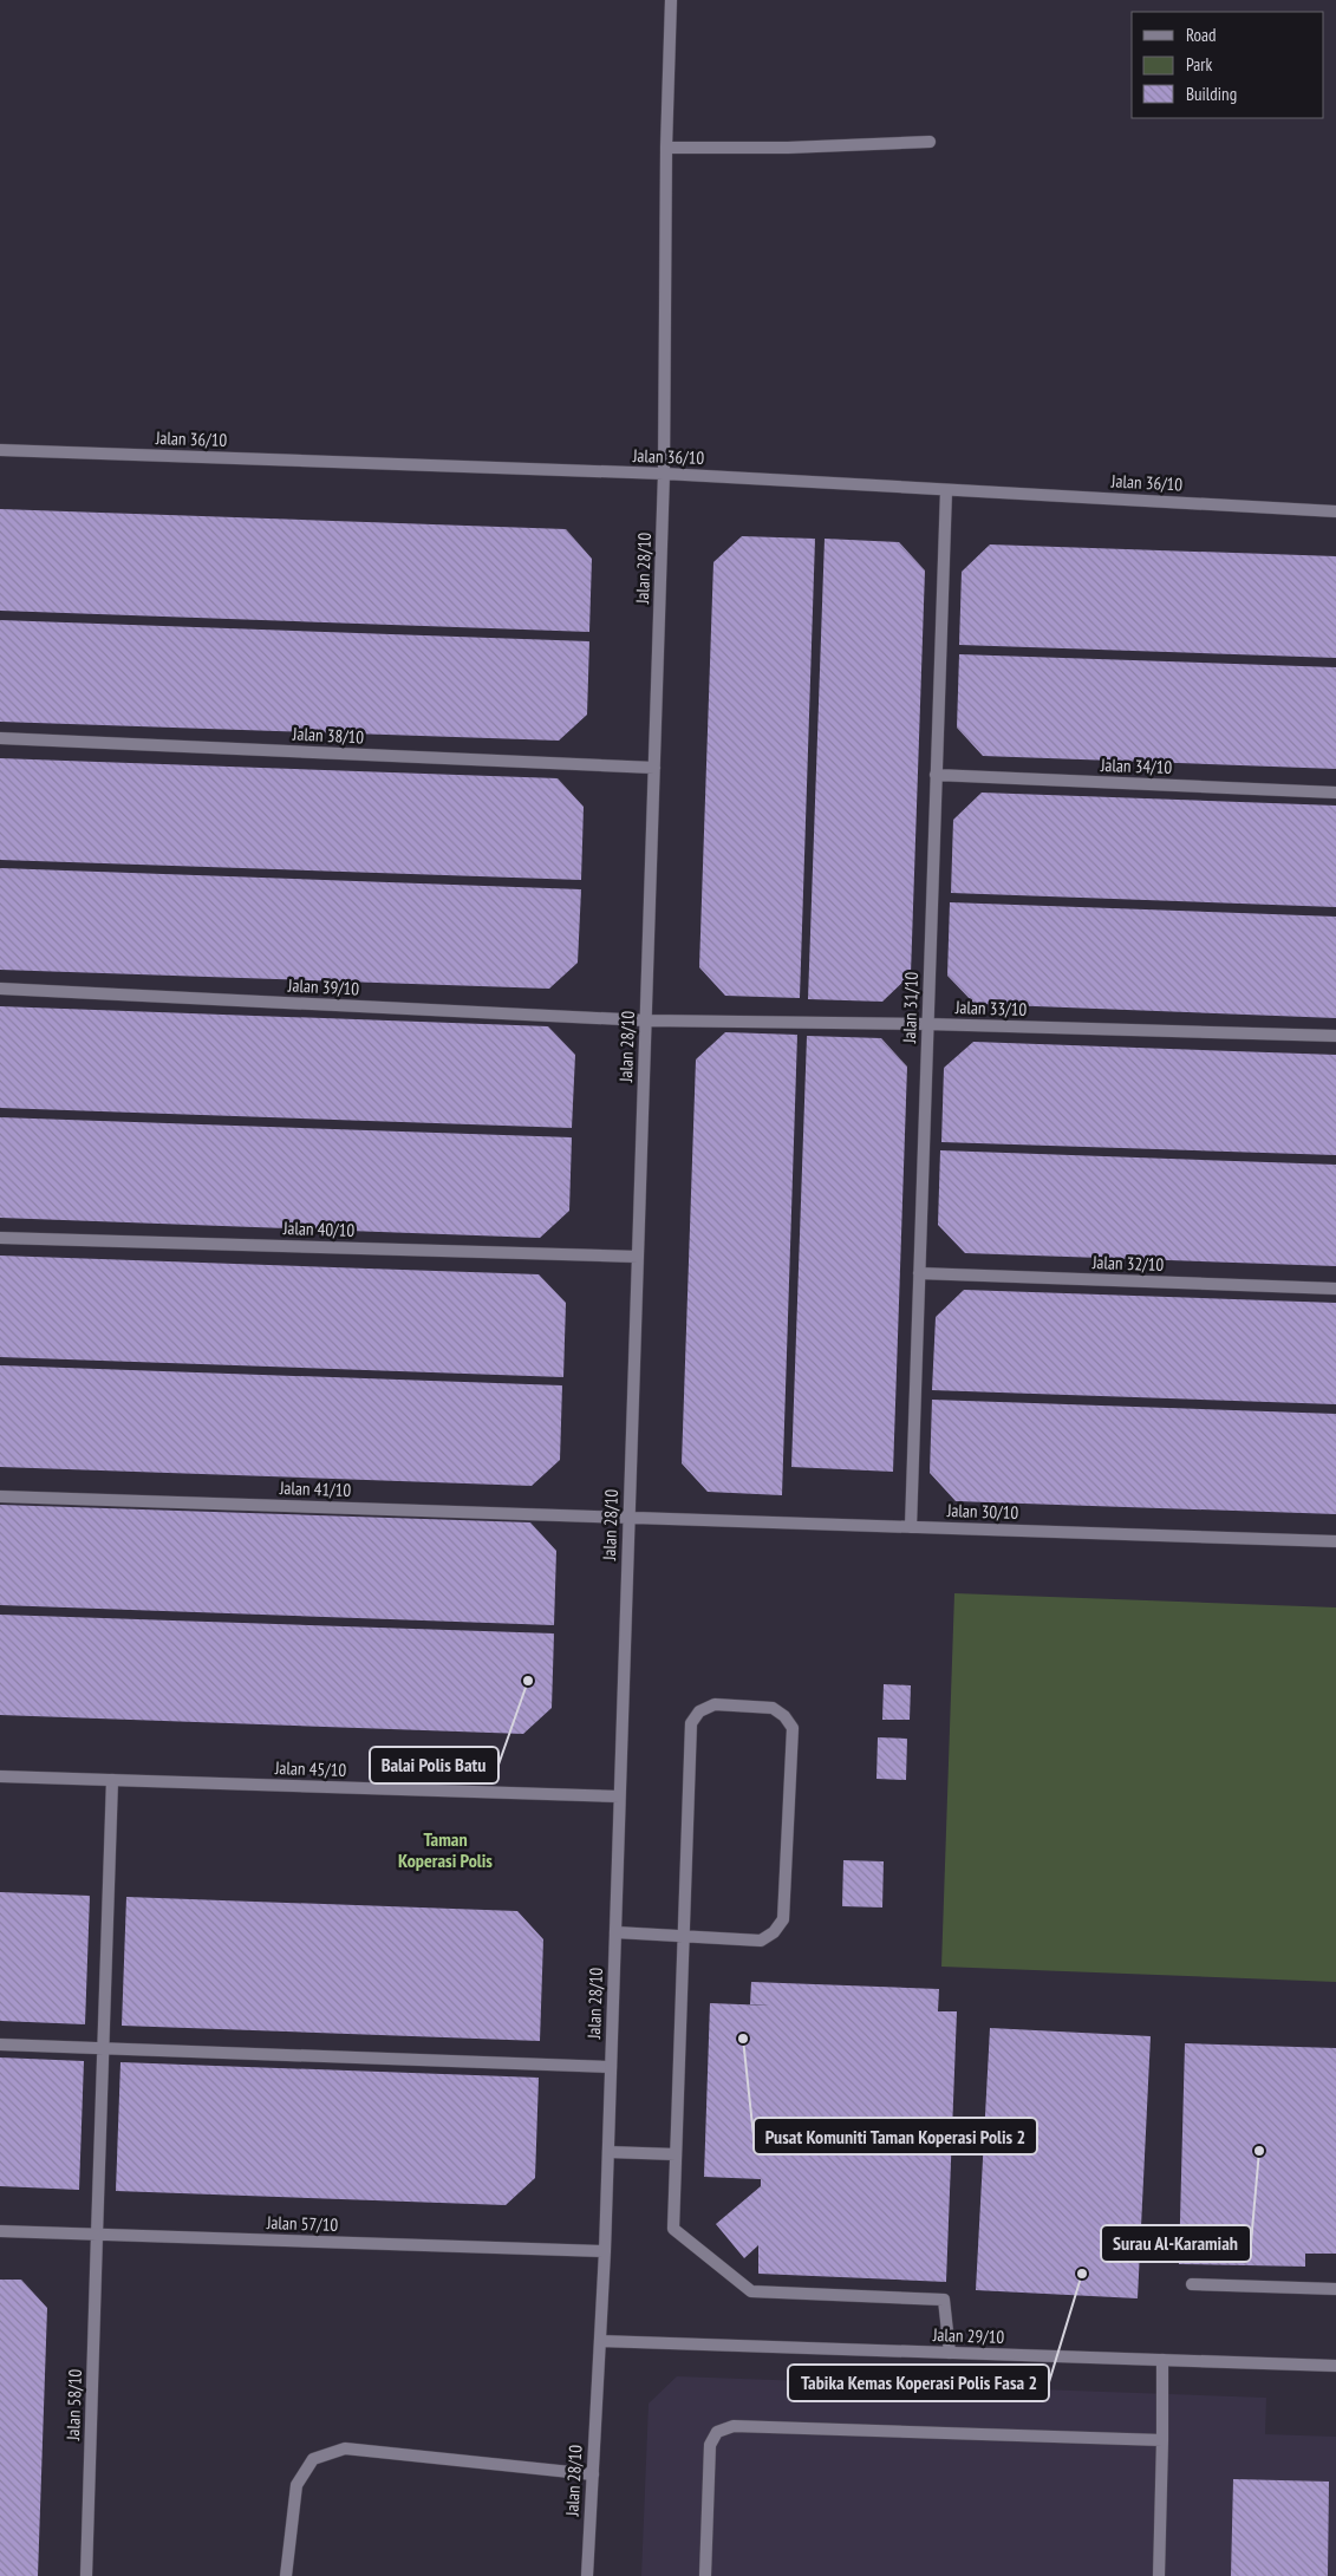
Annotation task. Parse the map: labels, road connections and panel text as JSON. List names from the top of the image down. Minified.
{"streets":{"street":["Jalan 36/10","Jalan 28/10","Jalan 38/10","Jalan 34/10","Jalan 39/10","Jalan 31/10","Jalan 33/10","Jalan 40/10","Jalan 32/10","Jalan 41/10","Jalan 30/10","Jalan 45/10","Jalan 57/10","Jalan 29/10","Jalan 58/10"]},"crossings":[["Jalan 36/10","Jalan 28/10"],["Jalan 36/10","Jalan 31/10"],["Jalan 28/10","Jalan 38/10"],["Jalan 28/10","Jalan 39/10"],["Jalan 28/10","Jalan 33/10"],["Jalan 28/10","Jalan 40/10"],["Jalan 28/10","Jalan 41/10"],["Jalan 28/10","Jalan 30/10"],["Jalan 28/10","Jalan 45/10"],["Jalan 28/10","Jalan 57/10"],["Jalan 28/10","Jalan 29/10"],["Jalan 34/10","Jalan 31/10"],["Jalan 39/10","Jalan 33/10"],["Jalan 31/10","Jalan 33/10"],["Jalan 31/10","Jalan 32/10"],["Jalan 31/10","Jalan 30/10"],["Jalan 41/10","Jalan 30/10"],["Jalan 45/10","Jalan 58/10"],["Jalan 57/10","Jalan 58/10"]],"districts":["Taman Koperasi Polis"],"places":["Balai Polis Batu","Pusat Komuniti Taman Koperasi Polis 2","Surau Al-Karamiah","Tabika Kemas Koperasi Polis Fasa 2"],"legend":["Road","Park","Building"]}
